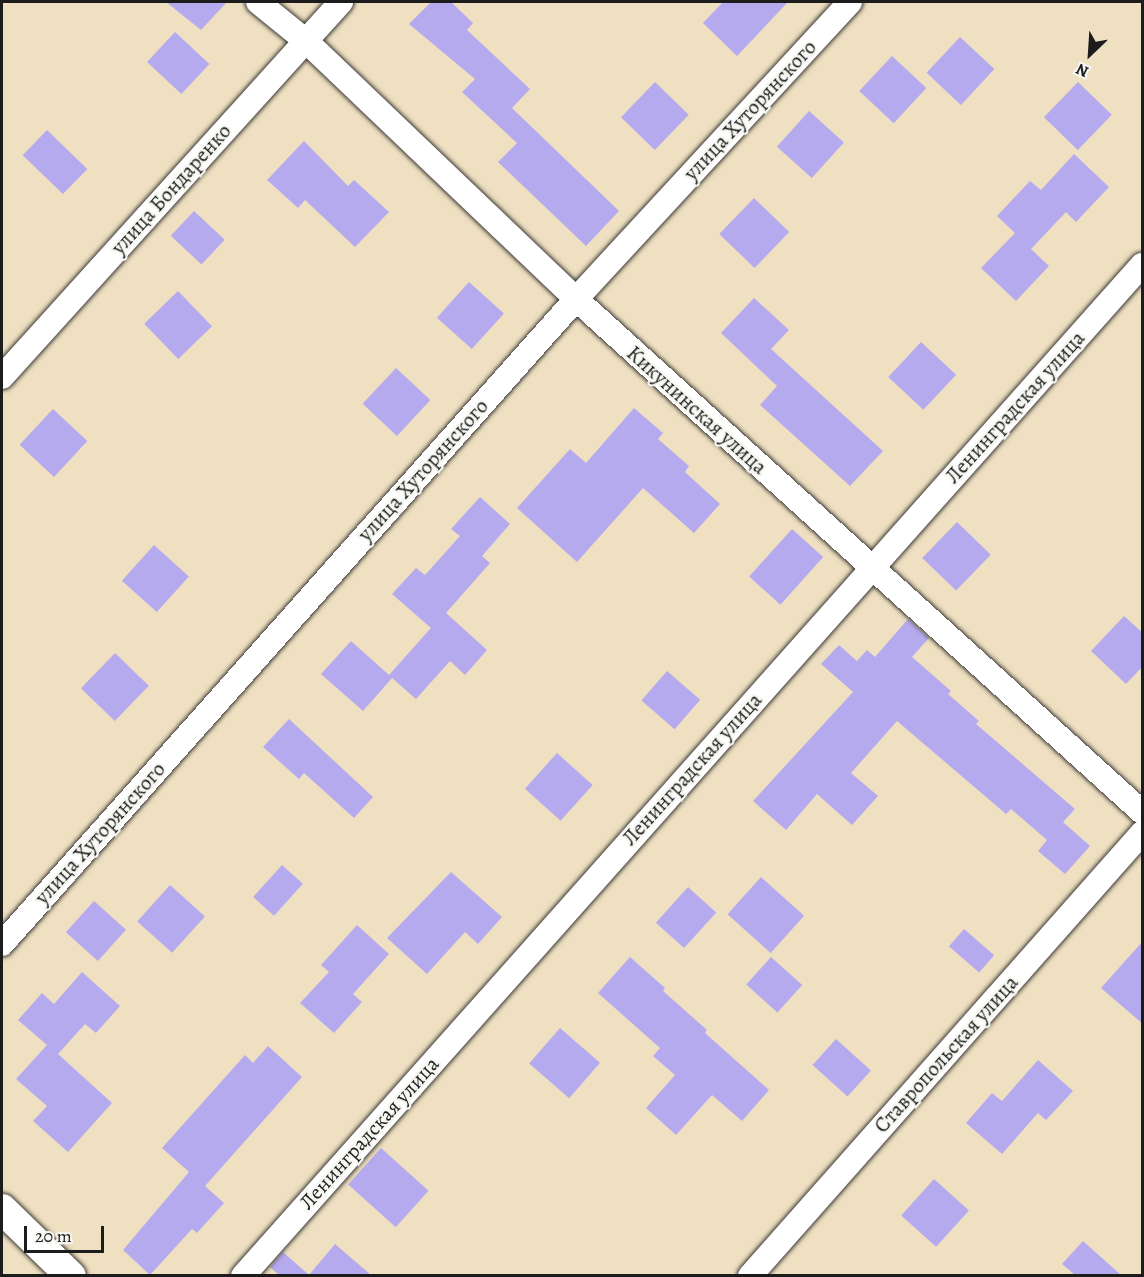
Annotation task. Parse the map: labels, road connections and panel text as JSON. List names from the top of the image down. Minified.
{"streets":{"street":["улица Хуторянского","улица Бондаренко","Ленинградская улица","Кикунинская улица","Ставропольская улица"]},"crossings":[["улица Хуторянского","Кикунинская улица"],["улица Бондаренко","Кикунинская улица"],["Ленинградская улица","Кикунинская улица"]],"scale_bar":"20 m","north":"bottom left"}
